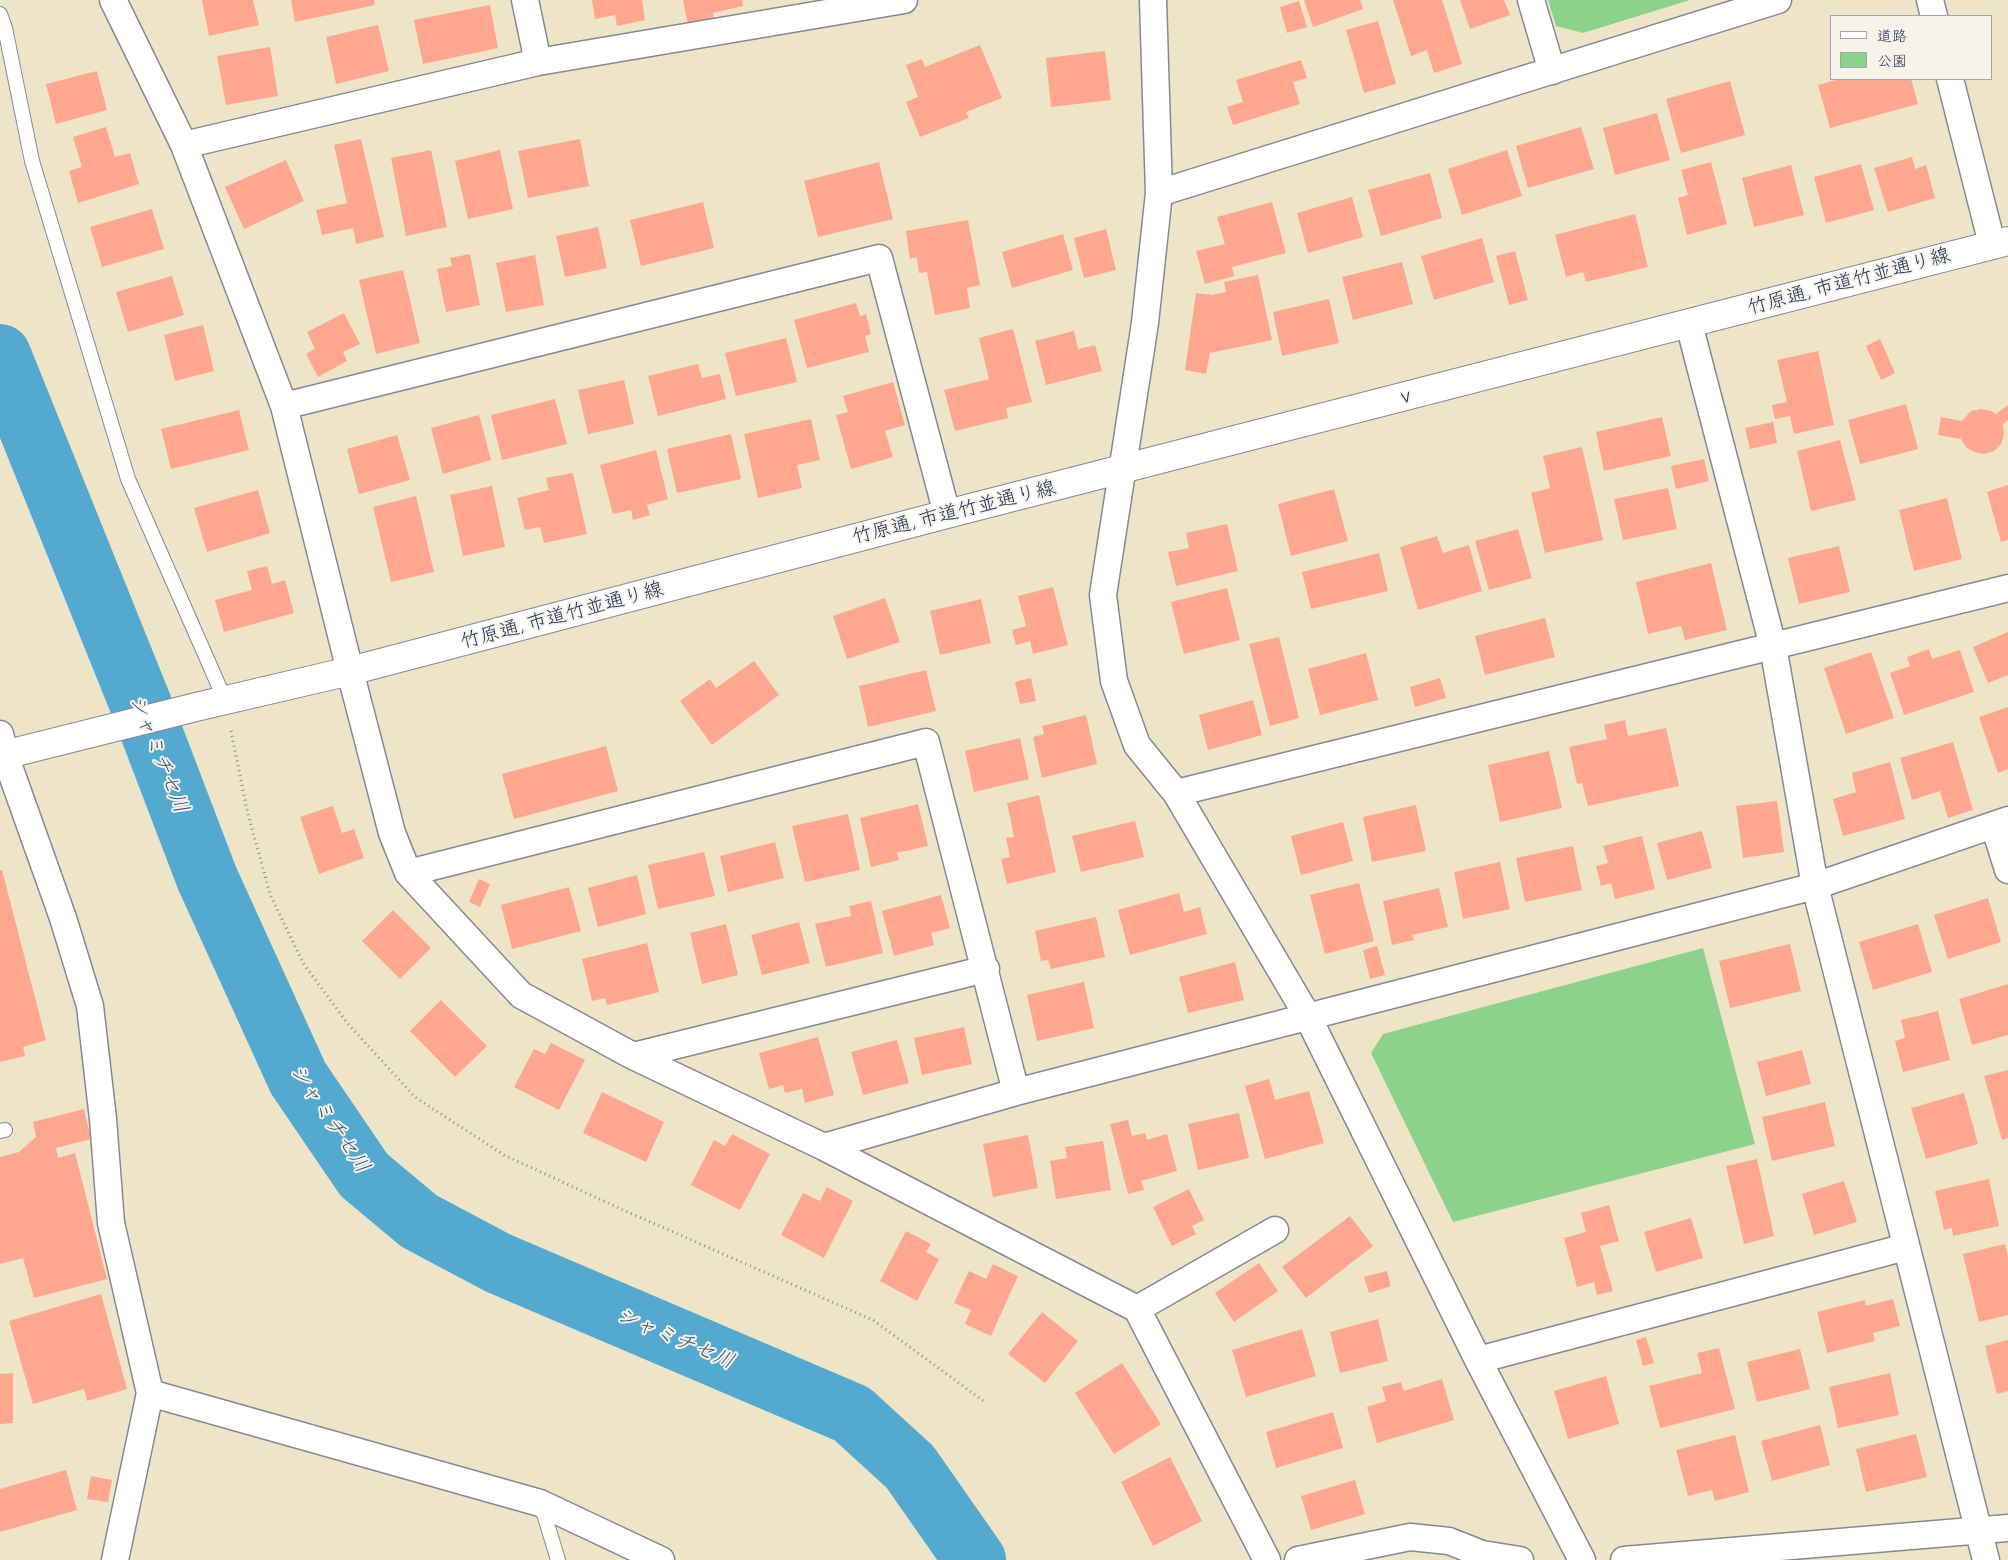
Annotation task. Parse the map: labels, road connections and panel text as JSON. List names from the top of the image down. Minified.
{"streets":{"street":["竹原通, 市道竹並通り線","ｖ"]},"crossings":[["竹原通, 市道竹並通り線","ｖ"]],"water":["シャミチセ川"],"legend":["道路","公園"]}
